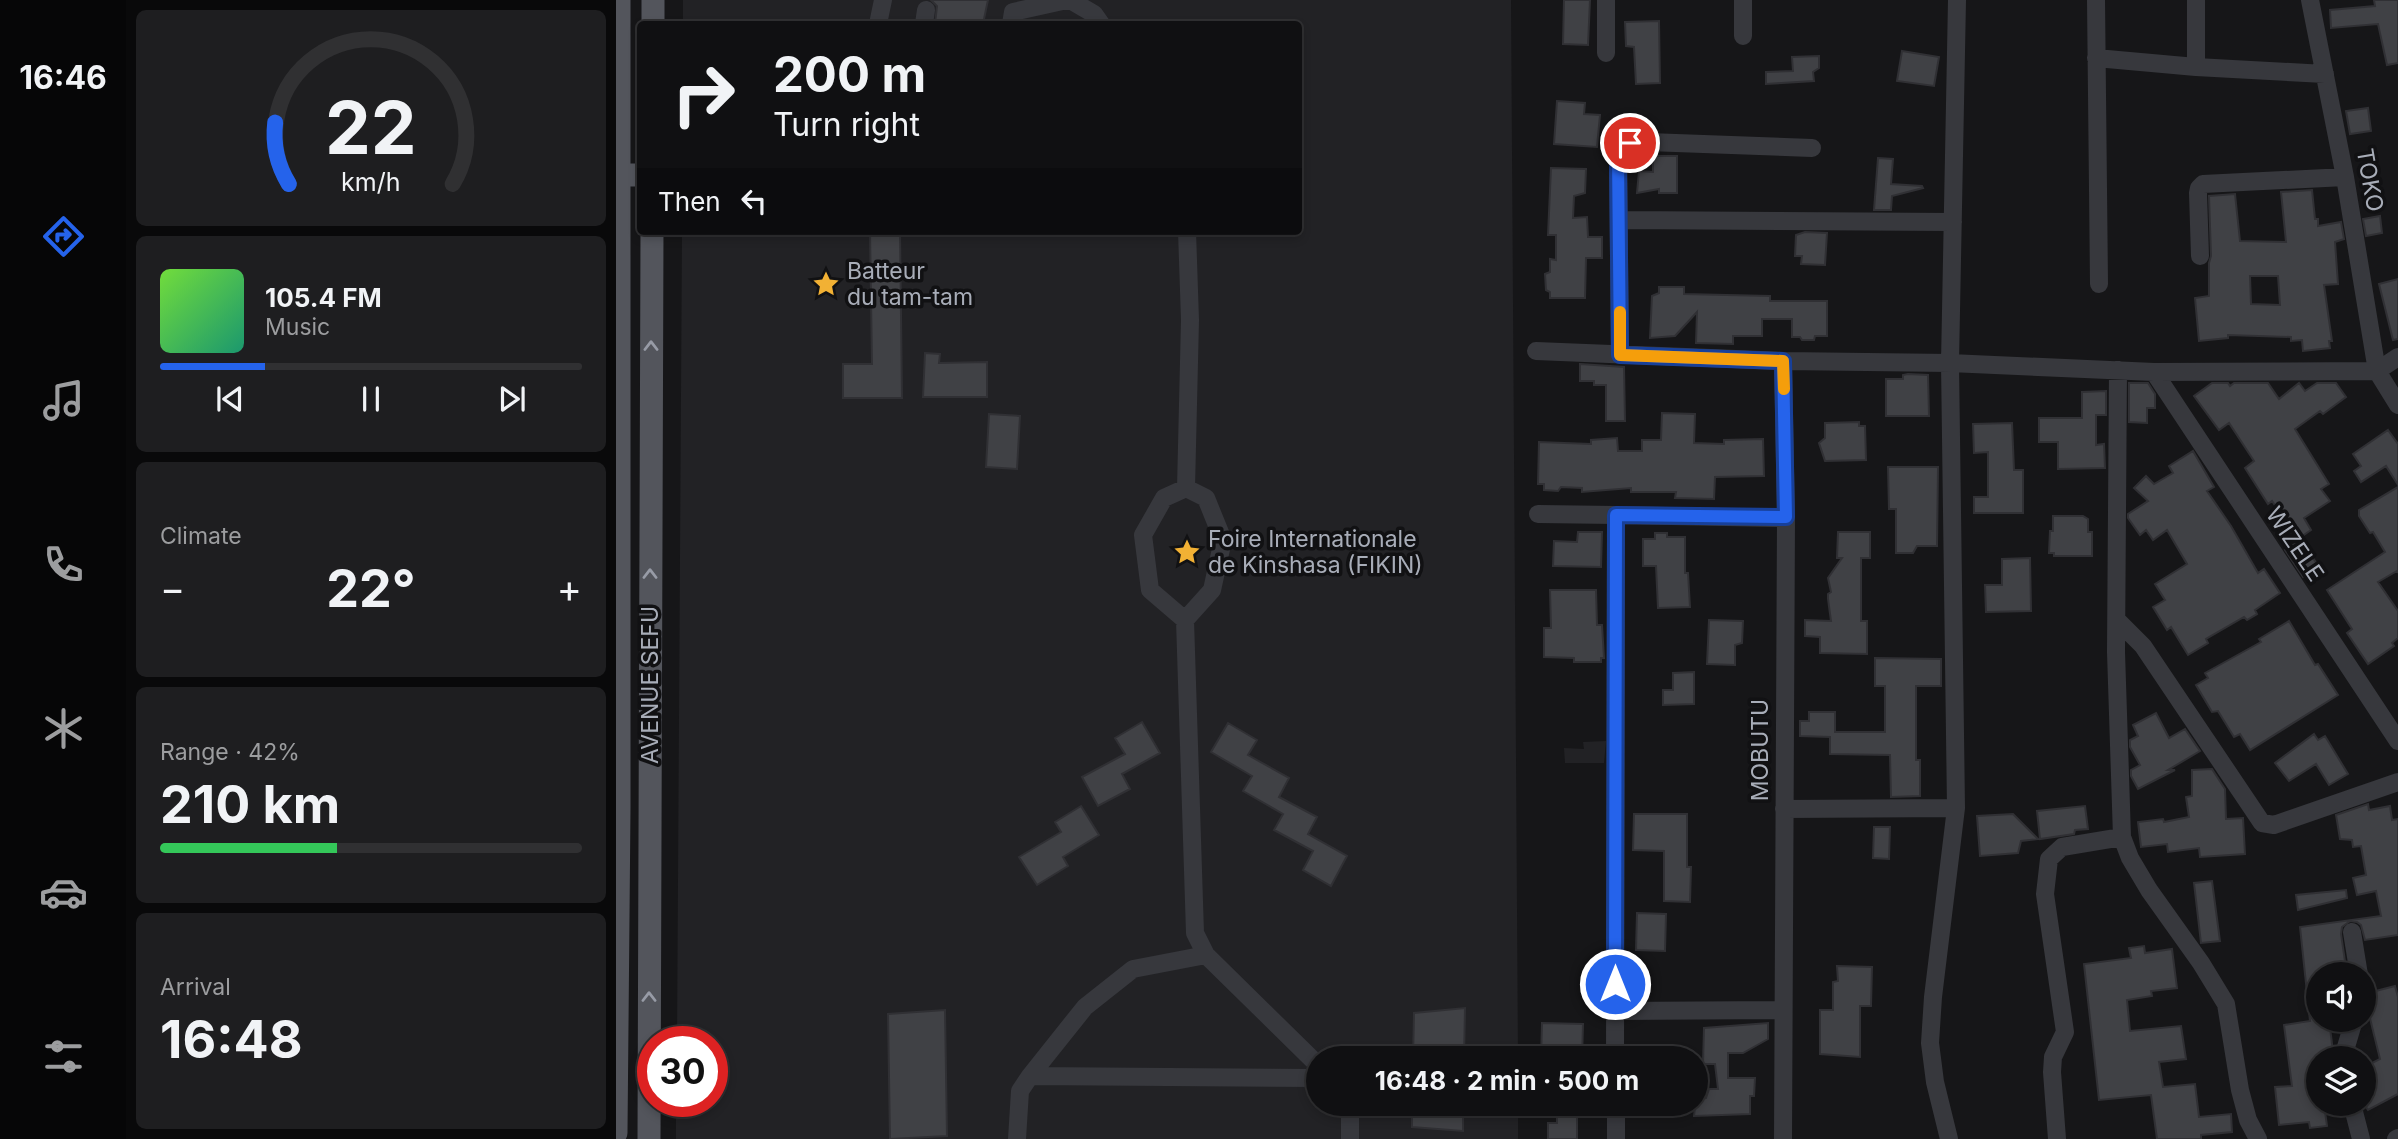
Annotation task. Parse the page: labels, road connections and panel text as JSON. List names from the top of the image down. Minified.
{"streets":{"main road":["AVENUE SEFU"],"street":["TOKO","WIZELE","MOBUTU"]},"places":{"place":["Batteur du tam-tam","Foire Internationale de Kinshasa (FIKIN)"]},"page":{"tabs":"16:46","turn":["200 m","Turn right"],"then":"Then","song":["105.4 FM","Music"],"tile":["Climate",["Range · 42%","210 km"],["Arrival","16:48"]],"heat":["−","22°","+"],"limit":"30","trip":"16:48 · 2 min · 500 m","gauge":["22","km/h"]}}
